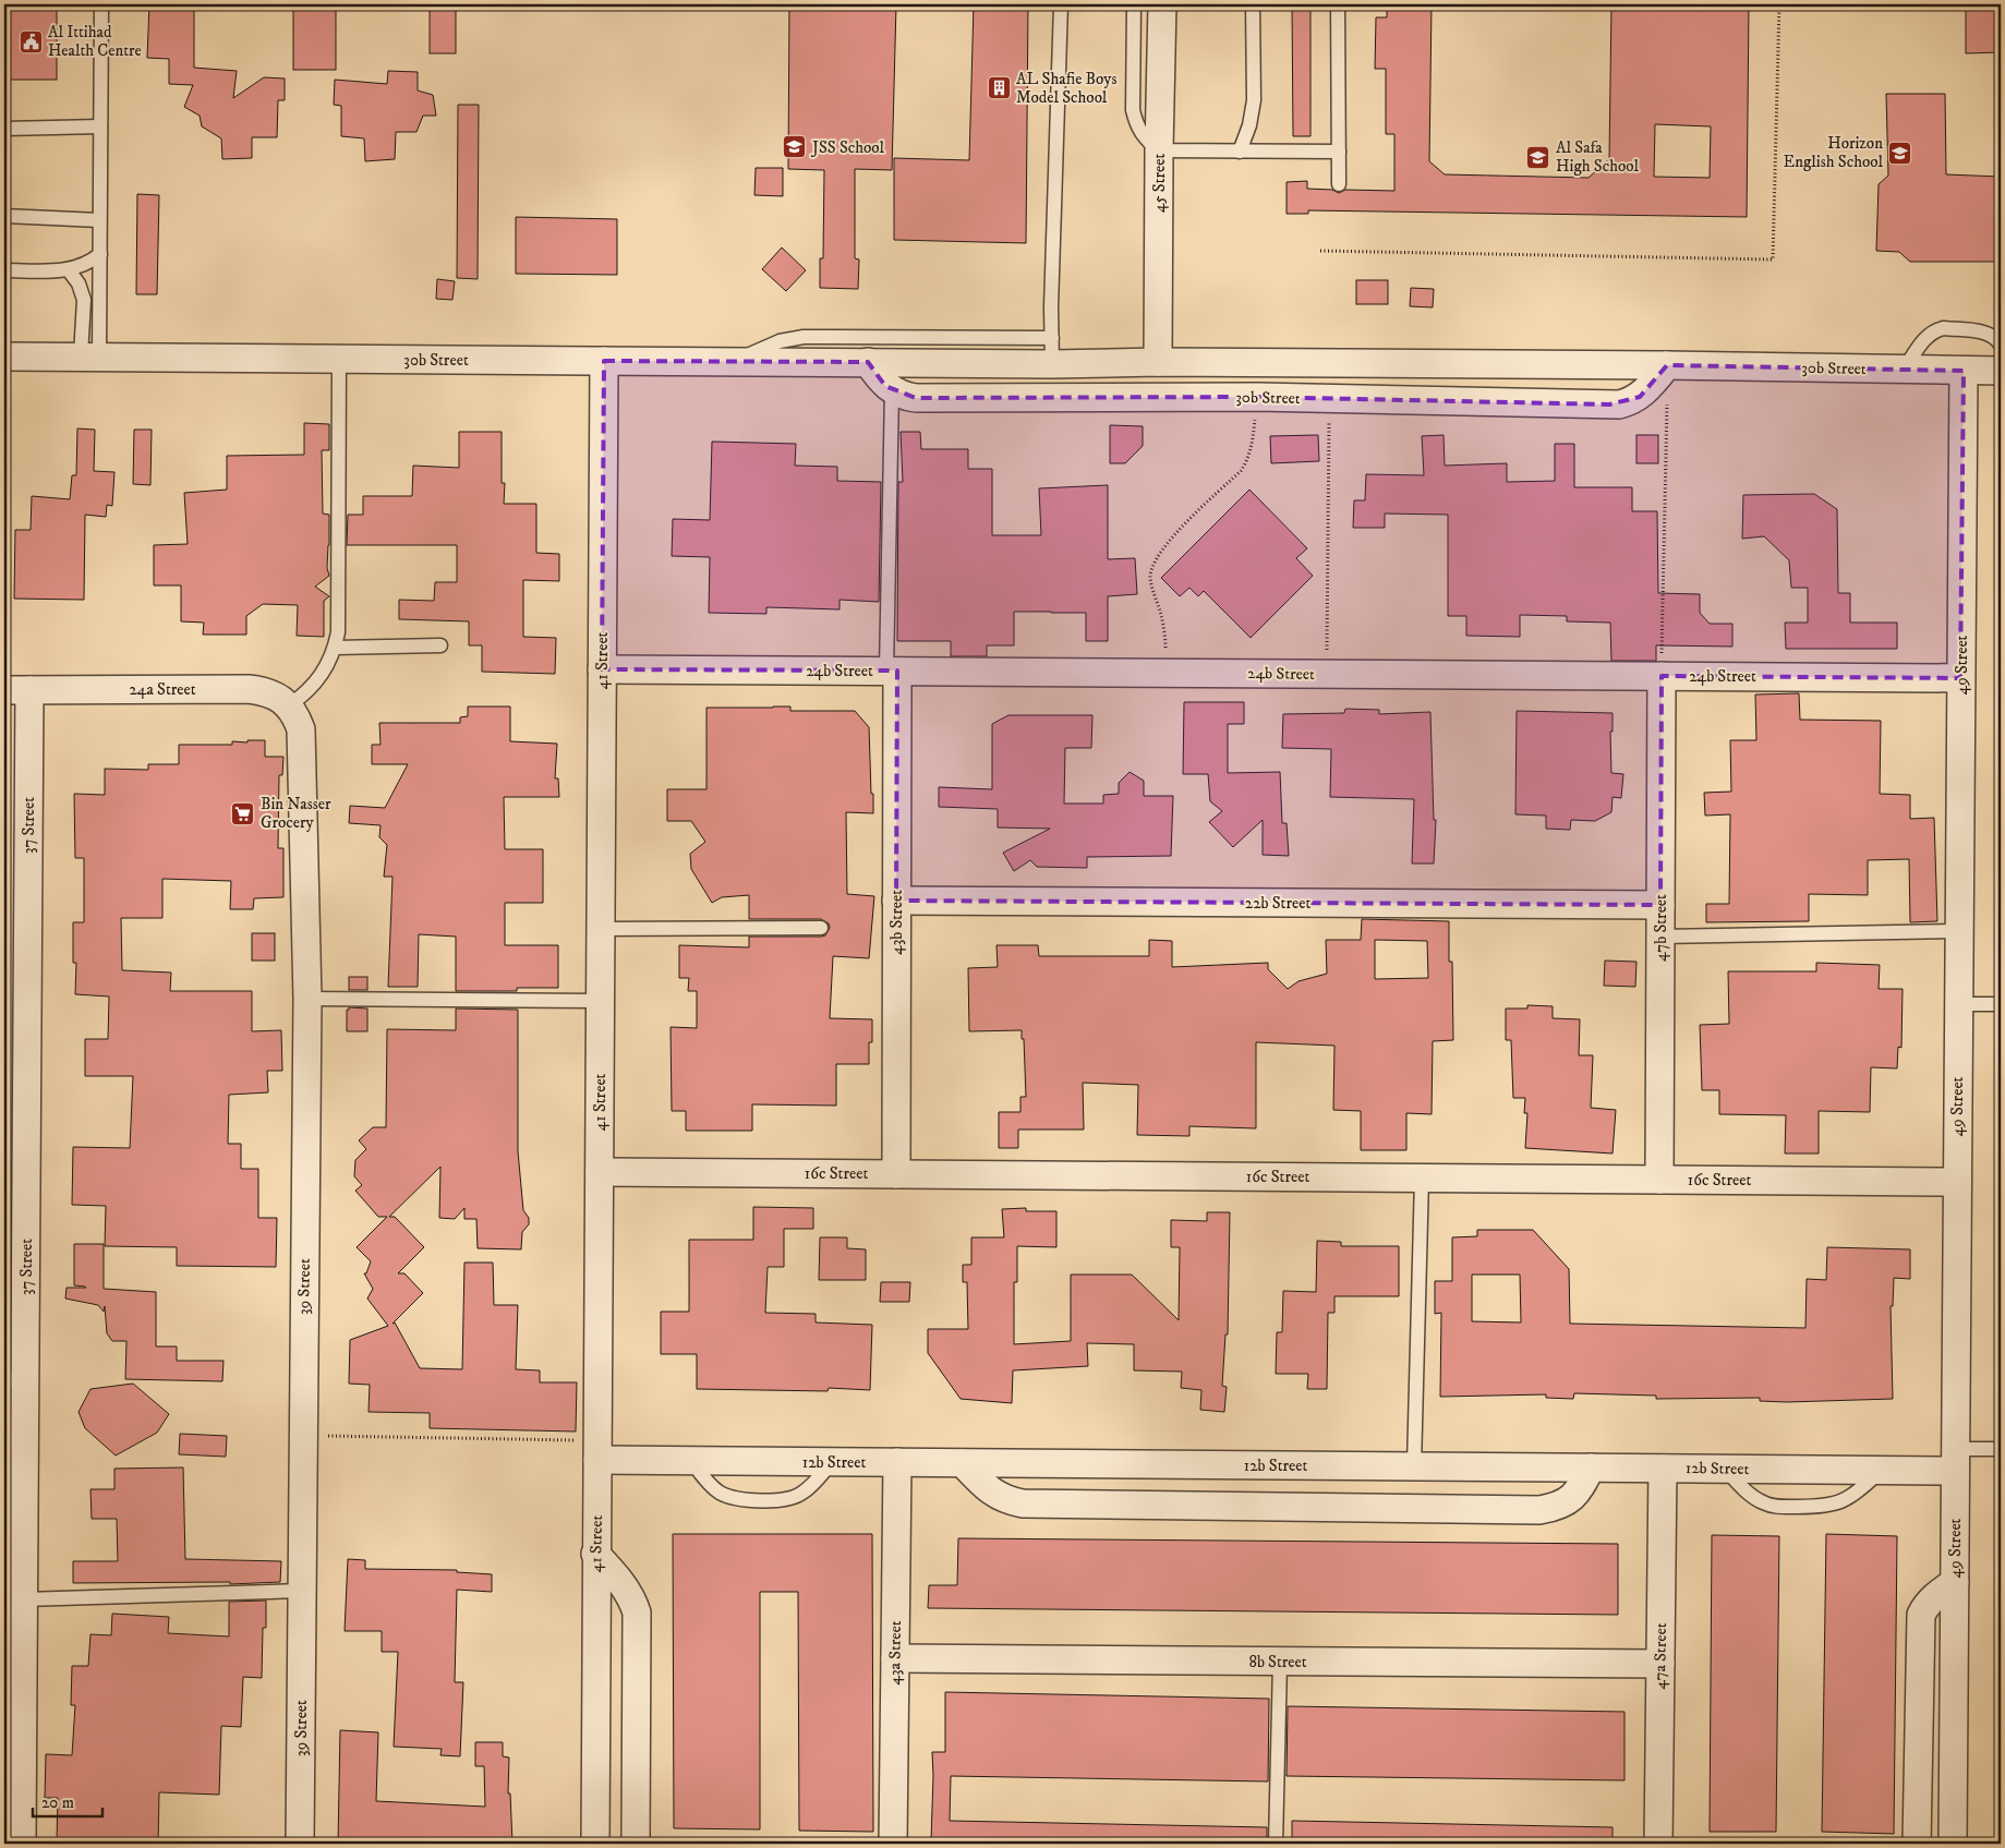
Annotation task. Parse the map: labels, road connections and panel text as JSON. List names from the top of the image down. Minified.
{"streets":{"street":["45 Street","30b Street","41 Street","49 Street","24b Street","24a Street","37 Street","22b Street","43b Street","47b Street","16c Street","39 Street","12b Street","43a Street","47a Street","8b Street"]},"crossings":[["45 Street","30b Street"],["30b Street","41 Street"],["30b Street","49 Street"],["41 Street","24b Street"],["41 Street","16c Street"],["41 Street","12b Street"],["49 Street","24b Street"],["49 Street","16c Street"],["49 Street","12b Street"],["24b Street","43b Street"],["24b Street","47b Street"],["24a Street","37 Street"],["24a Street","39 Street"],["22b Street","43b Street"],["22b Street","47b Street"],["43b Street","16c Street"],["47b Street","16c Street"],["12b Street","43a Street"],["12b Street","47a Street"],["43a Street","8b Street"],["47a Street","8b Street"]],"places":{"public building":["Al Ittihad Health Centre"],"building":["AL Shafie Boys Model School"],"school or university":["JSS School","Horizon English School","Al Safa High School"],"supermarket":["Bin Nasser Grocery"]},"scale_bar":"20 m"}
